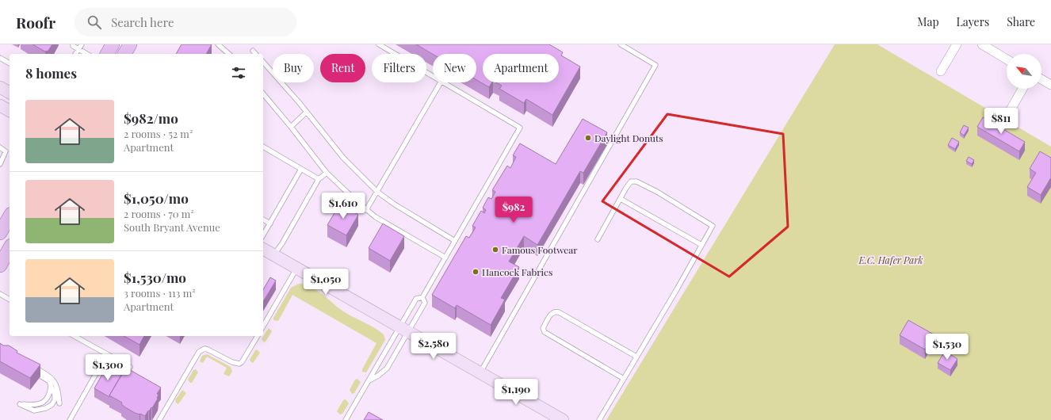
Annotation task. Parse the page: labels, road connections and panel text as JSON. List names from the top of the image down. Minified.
{"parks":["E.C. Hafer Park"],"places":["Daylight Donuts","Famous Footwear","Hancock Fabrics"],"north":"top left","page":{"header":"Roofr","search":"Search here","nav":["Map","Layers","Share"],"chip":["Buy","Rent","Filters","New","Apartment"],"heading":"8 homes","list":[{"name":"$982/mo","note":"2 rooms · 52 m² · Apartment"},{"name":"$1,050/mo","note":"2 rooms · 70 m² · South Bryant Avenue"},{"name":"$1,530/mo","note":"3 rooms · 113 m² · Apartment"}],"price":["$811","$1,610","$982","$1,050","$2,580","$1,530","$1,300","$1,190"]}}
